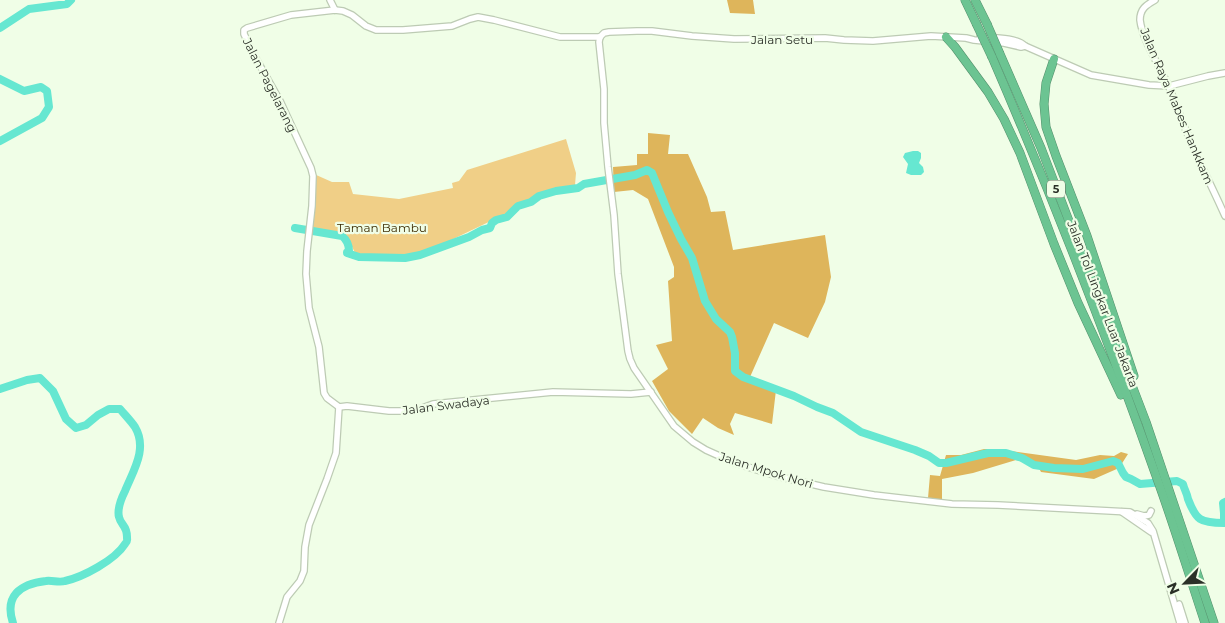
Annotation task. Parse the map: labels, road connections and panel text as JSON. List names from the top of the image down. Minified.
{"streets":{"highway":["5","Jalan Tol Lingkar Luar Jakarta"],"main road":["Jalan Setu","Jalan Pagelarang","Jalan Raya Mabes Hankkam","Jalan Swadaya","Jalan Mpok Nori"]},"crossings":[["Jalan Setu","Jalan Pagelarang"],["Jalan Setu","Jalan Raya Mabes Hankkam"],["Jalan Setu","Jalan Mpok Nori"],["Jalan Pagelarang","Jalan Swadaya"],["Jalan Pagelarang","Jalan Mpok Nori"],["Jalan Swadaya","Jalan Mpok Nori"]],"parks":["Taman Bambu"],"north":"bottom left"}
